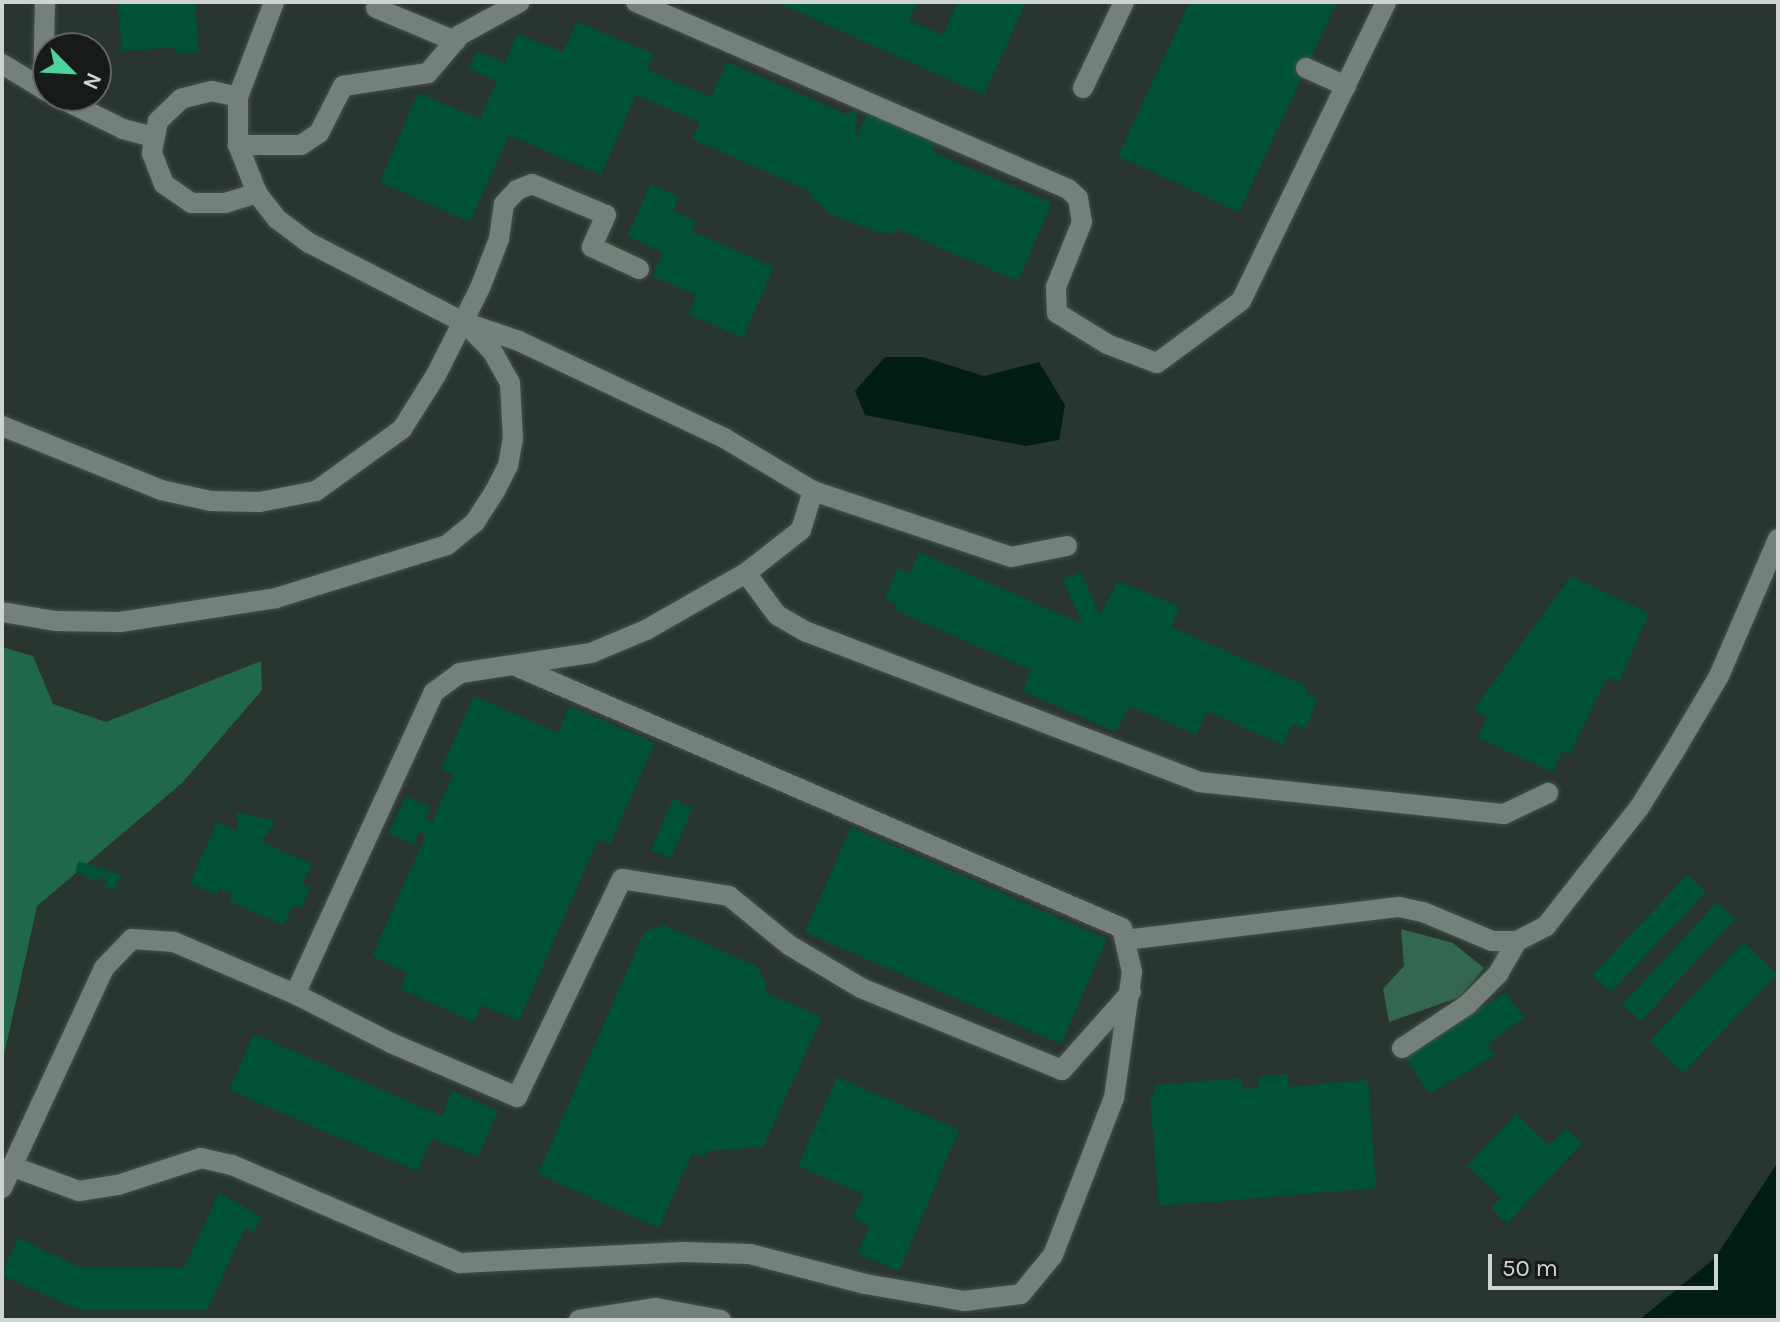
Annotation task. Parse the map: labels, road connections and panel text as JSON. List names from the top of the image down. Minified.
{"scale_bar":"50 m","north":"bottom right"}
